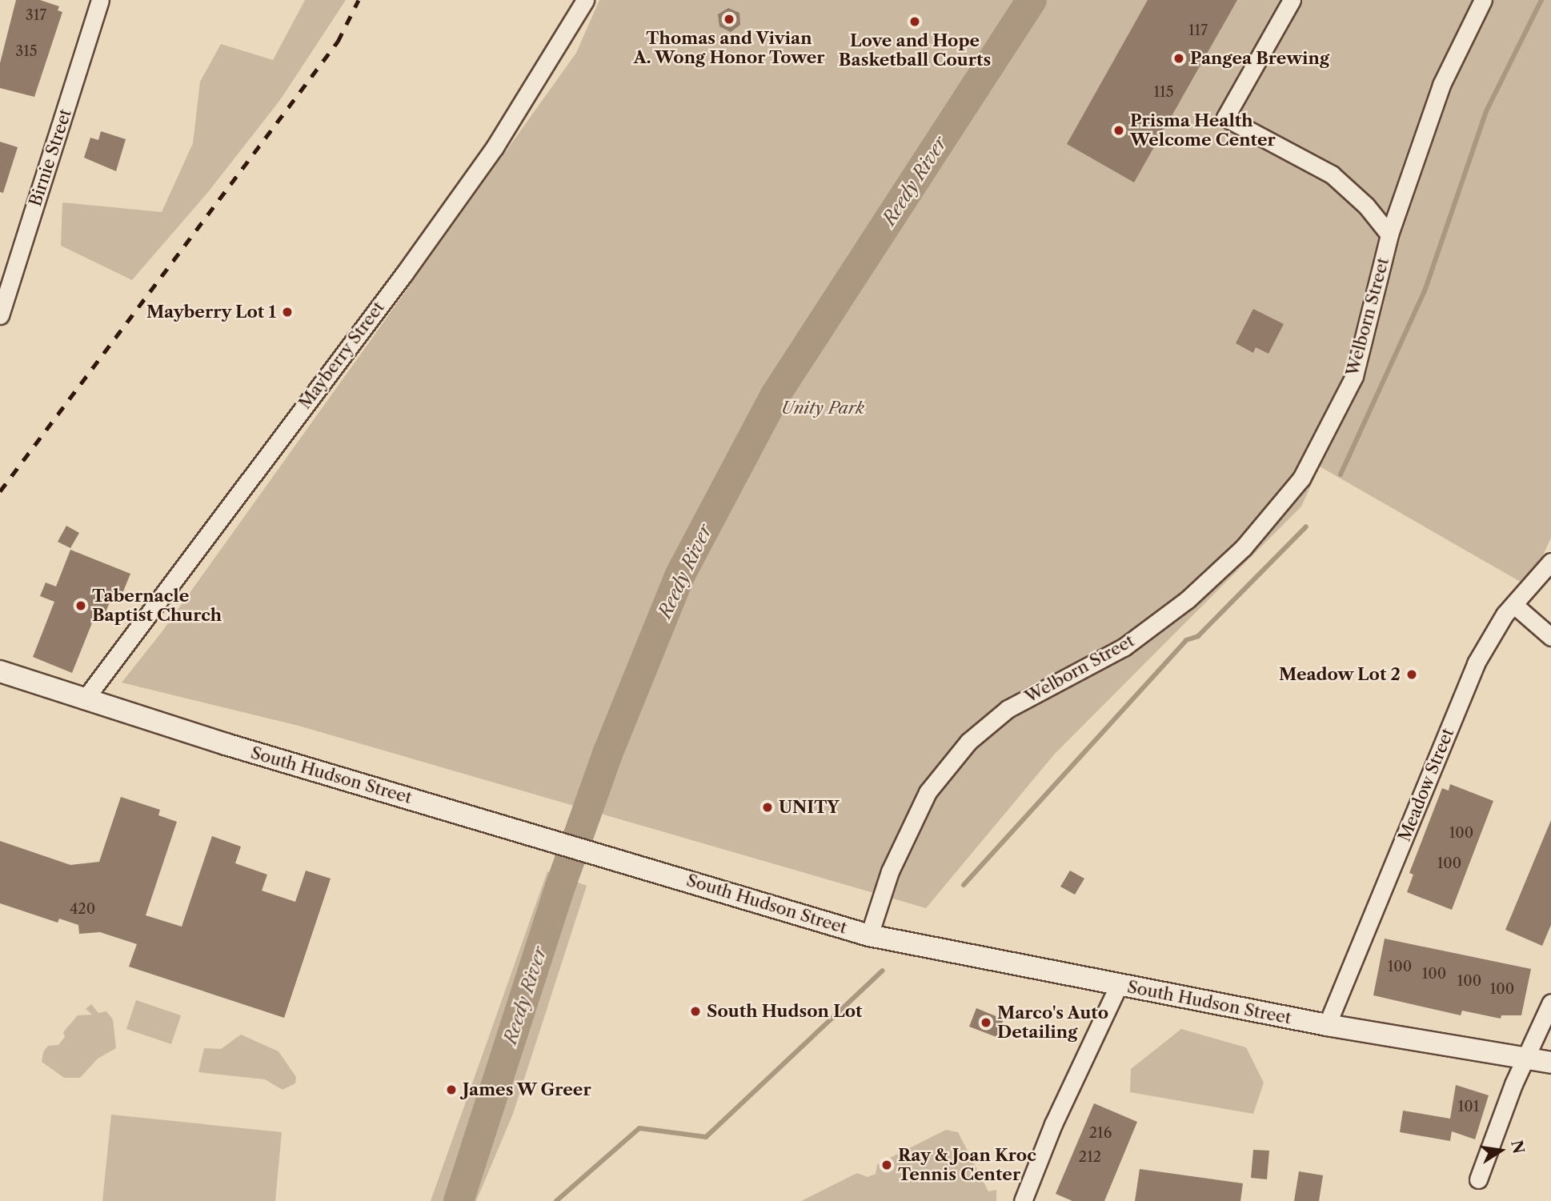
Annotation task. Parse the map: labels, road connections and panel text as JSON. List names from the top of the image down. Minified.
{"streets":{"street":["Birnie Street","Welborn Street","Mayberry Street","South Hudson Street","Meadow Street"]},"crossings":[["Welborn Street","South Hudson Street"],["Mayberry Street","South Hudson Street"],["South Hudson Street","Meadow Street"]],"water":["Reedy River"],"parks":["Unity Park"],"places":["Thomas and Vivian A. Wong Honor Tower","Love and Hope Basketball Courts","Pangea Brewing","Prisma Health Welcome Center","Mayberry Lot 1","Tabernacle Baptist Church","Meadow Lot 2","UNITY","South Hudson Lot","Marco's Auto Detailing","James W Greer","Ray & Joan Kroc Tennis Center"],"house_numbers":["317","117","315","115","100","100","420","100","100","100","100","101","216","212"],"north":"right"}
